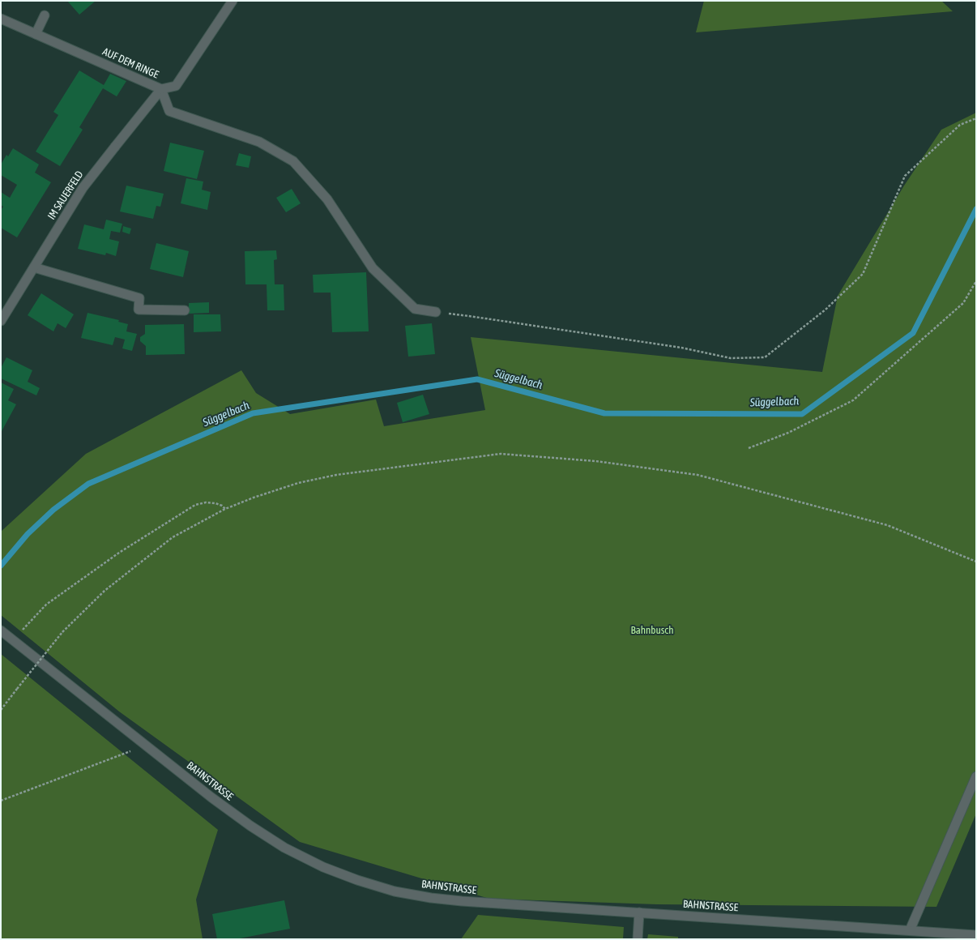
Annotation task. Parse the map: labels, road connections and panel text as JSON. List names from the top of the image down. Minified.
{"streets":{"street":["AUF DEM RINGE","IM SAUERFELD","BAHNSTRASSE"]},"crossings":[["AUF DEM RINGE","IM SAUERFELD"]],"water":["Süggelbach"],"parks":["Bahnbusch"]}
